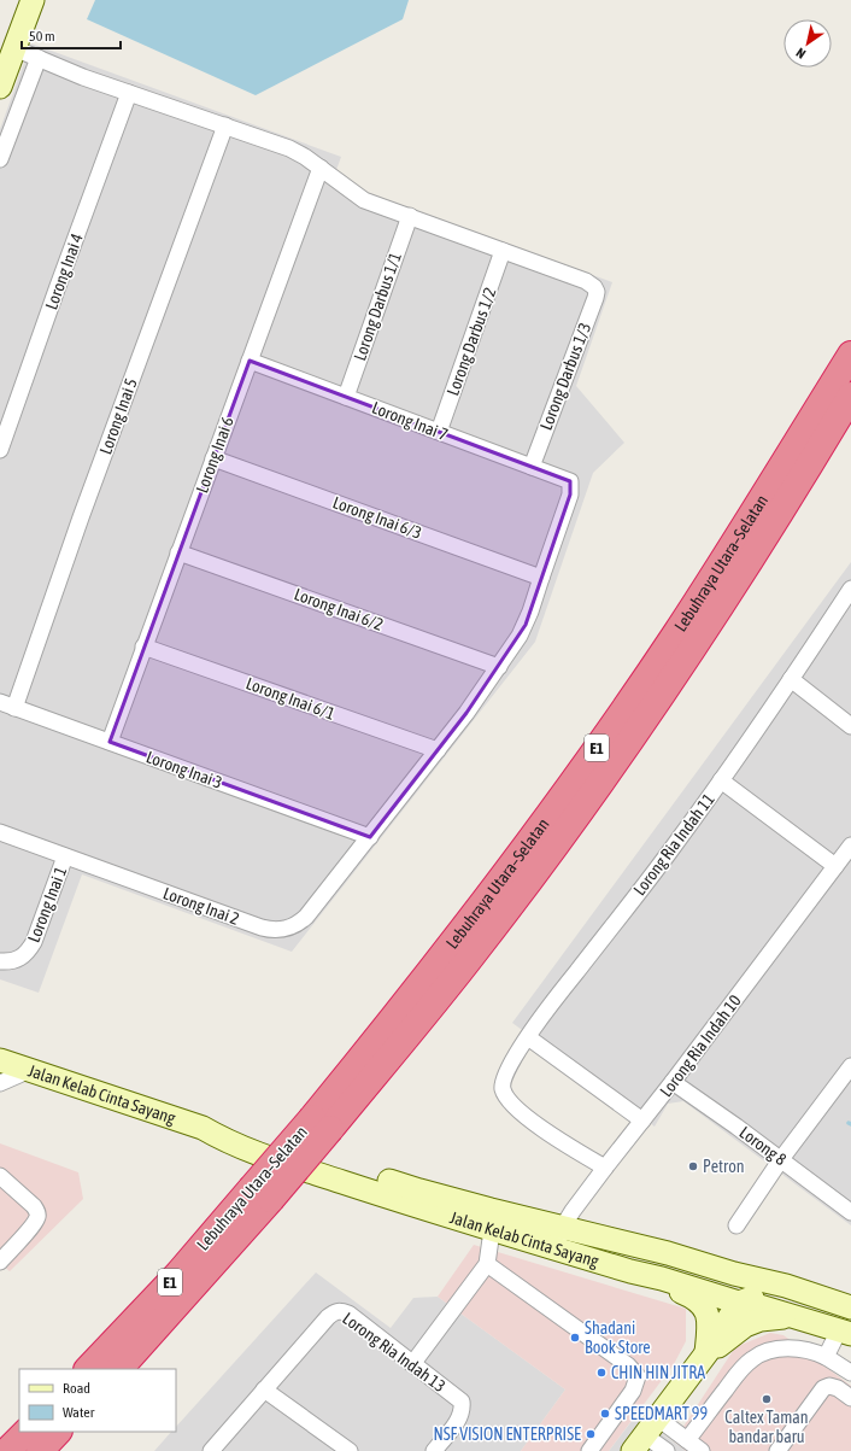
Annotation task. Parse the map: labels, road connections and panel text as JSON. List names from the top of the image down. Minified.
{"streets":{"highway":["Lebuhraya Utara–Selatan","E1"],"main road":["Jalan Kelab Cinta Sayang"],"street":["Lorong Inai 4","Lorong Darbus 1/1","Lorong Darbus 1/2","Lorong Darbus 1/3","Lorong Inai 5","Lorong Inai 7","Lorong Inai 6","Lorong Inai 6/3","Lorong Inai 6/2","Lorong Inai 6/1","Lorong Inai 3","Lorong Ria Indah 11","Lorong Inai 1","Lorong Inai 2","Lorong Ria Indah 10","Lorong 8","Lorong Ria Indah 13"]},"crossings":[["Lorong Darbus 1/1","Lorong Inai 7"],["Lorong Darbus 1/2","Lorong Darbus 1/3"],["Lorong Darbus 1/2","Lorong Inai 7"],["Lorong Darbus 1/3","Lorong Inai 7"],["Lorong Inai 5","Lorong Inai 3"],["Lorong Inai 7","Lorong Inai 6"],["Lorong Inai 7","Lorong Inai 2"],["Lorong Inai 6","Lorong Inai 6/3"],["Lorong Inai 6","Lorong Inai 6/2"],["Lorong Inai 6","Lorong Inai 6/1"],["Lorong Inai 6","Lorong Inai 3"],["Lorong Inai 6/3","Lorong Inai 2"],["Lorong Inai 6/2","Lorong Inai 2"],["Lorong Inai 6/1","Lorong Inai 2"],["Lorong Inai 3","Lorong Inai 2"],["Lorong Ria Indah 11","Lorong Ria Indah 10"],["Lorong Inai 1","Lorong Inai 2"],["Lorong Ria Indah 10","Jalan Kelab Cinta Sayang"],["Lorong Ria Indah 10","Lorong 8"]],"places":["Petron","Shadani Book Store","CHIN HIN JITRA","Caltex Taman bandar baru","SPEEDMART 99","NSF VISION ENTERPRISE"],"legend":["Road","Water"],"scale_bar":"50 m","north":"bottom left"}
